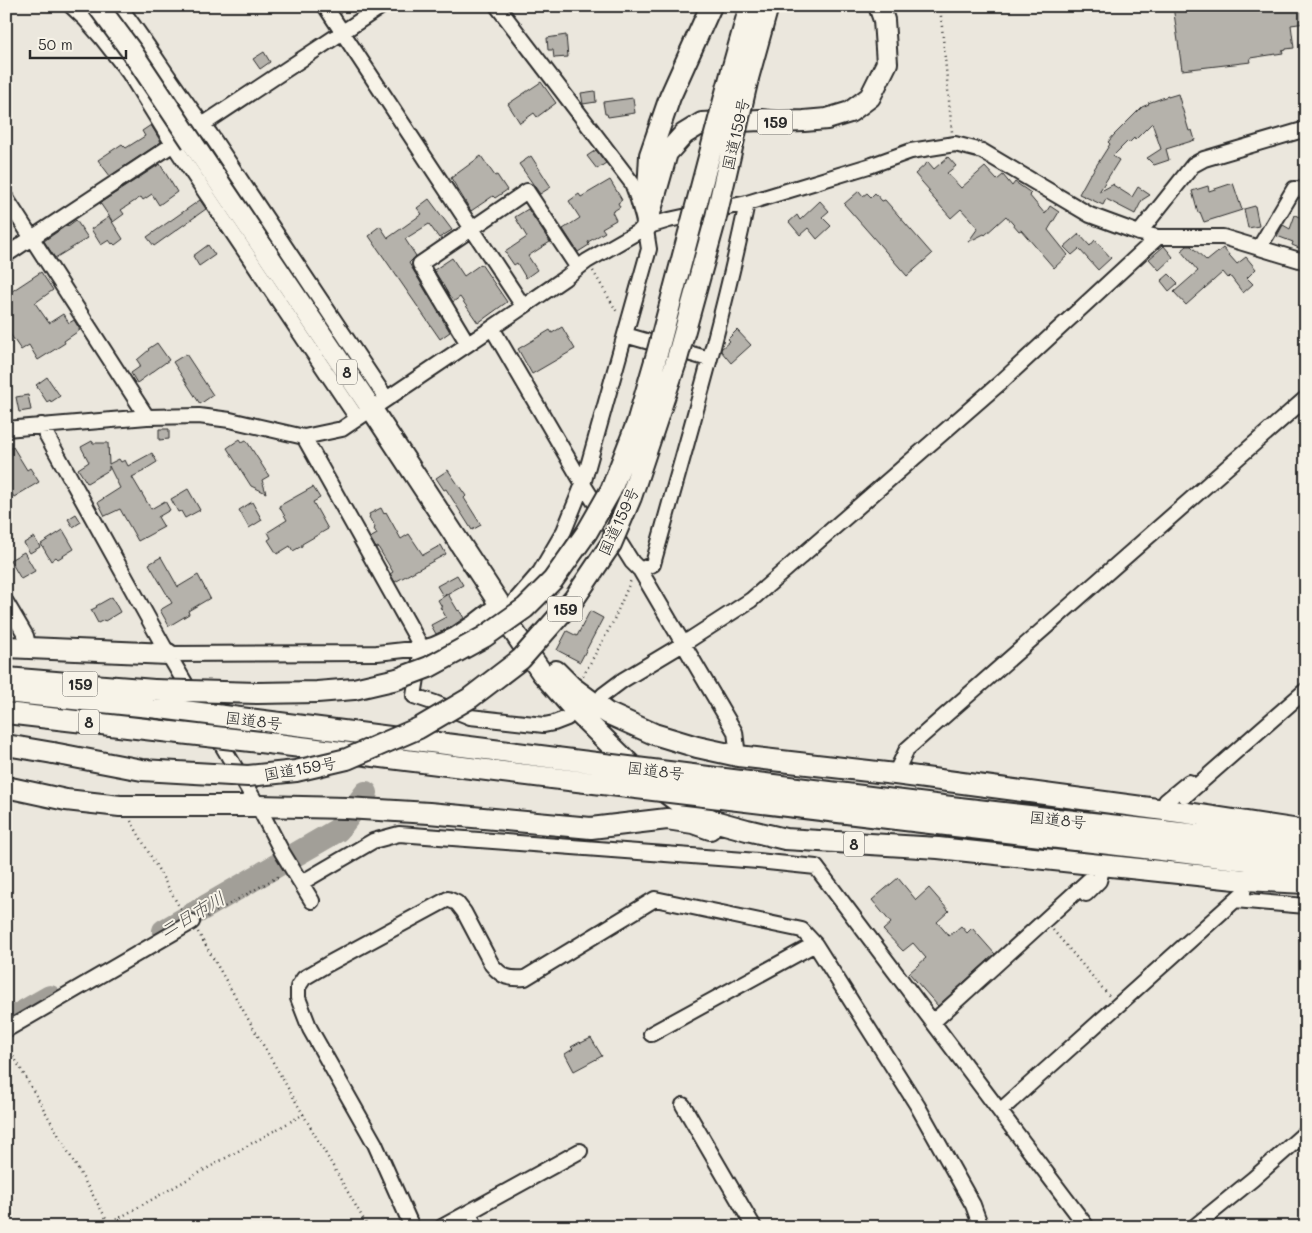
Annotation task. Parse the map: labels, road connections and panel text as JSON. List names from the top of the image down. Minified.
{"streets":{"highway":["159","国道159号","8","国道8号"]},"crossings":[["国道159号","国道8号"]],"water":["二日市川"],"scale_bar":"50 m"}
